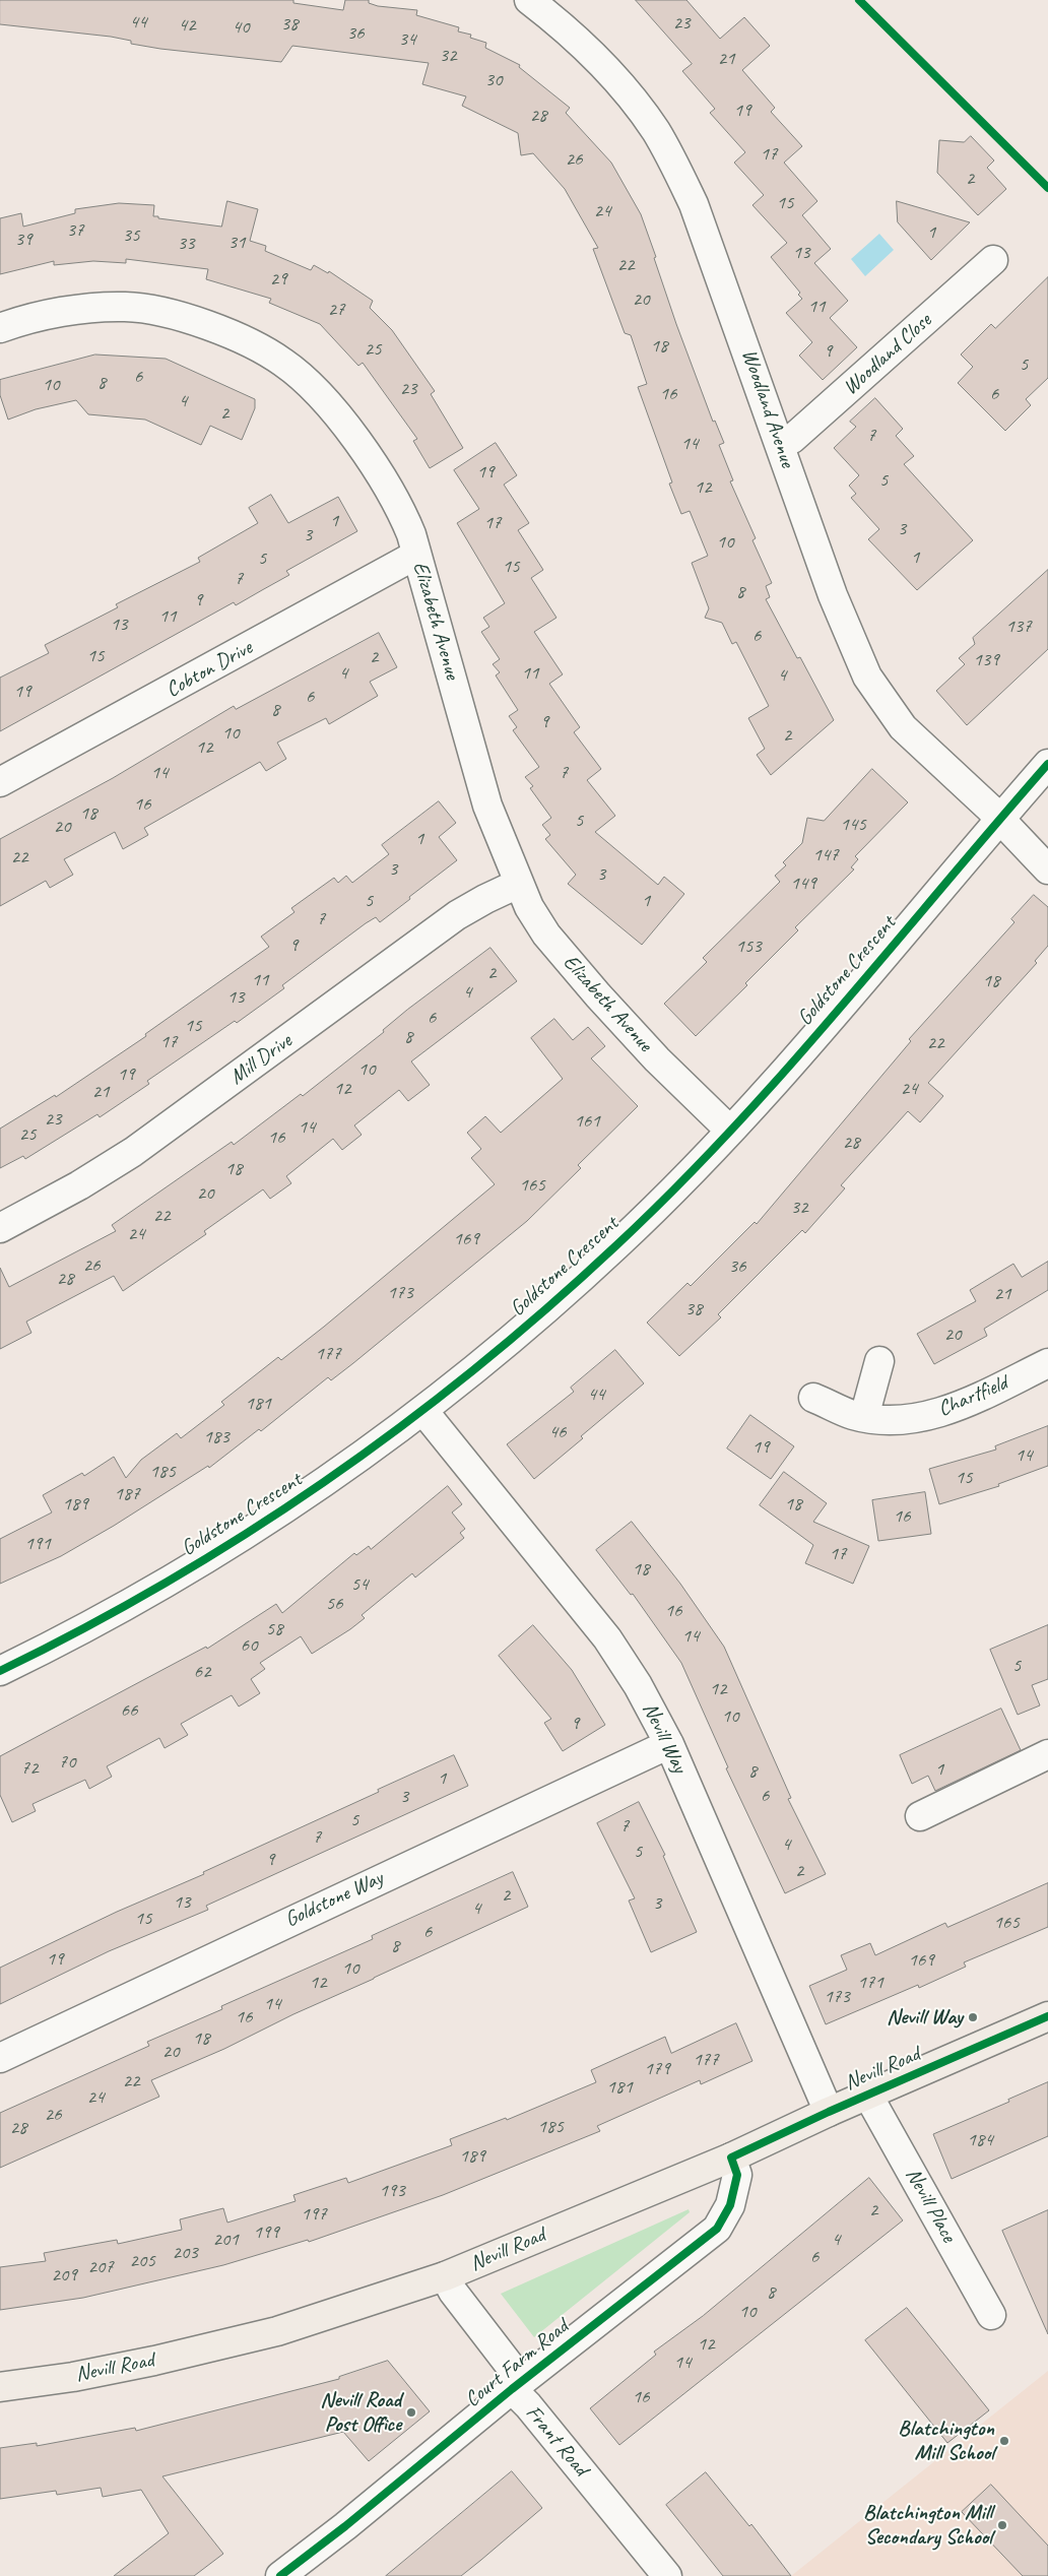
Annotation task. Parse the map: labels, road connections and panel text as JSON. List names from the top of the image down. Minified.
{"streets":{"main road":["Nevill Road"],"street":["Woodland Close","Woodland Avenue","Elizabeth Avenue","Cobton Drive","Goldstone Crescent","Mill Drive","Chartfield","Nevill Way","Goldstone Way","Nevill Place","Court Farm Road","Frant Road"]},"crossings":[["Woodland Close","Woodland Avenue"],["Woodland Avenue","Goldstone Crescent"],["Elizabeth Avenue","Cobton Drive"],["Elizabeth Avenue","Goldstone Crescent"],["Elizabeth Avenue","Mill Drive"],["Goldstone Crescent","Nevill Way"],["Nevill Way","Goldstone Way"],["Nevill Way","Nevill Road"],["Nevill Road","Nevill Place"],["Nevill Road","Court Farm Road"],["Nevill Road","Frant Road"],["Court Farm Road","Frant Road"]],"places":["Nevill Way","Nevill Road Post Office","Blatchington Mill School","Blatchington Mill Secondary School"],"house_numbers":["44","23","38","42","40","36","34","32","21","30","19","28","17","26","2","15","24","37","1","35","39","31","33","13","22","29","20","11","27","18","25","9","5","6","8","10","23","16","6","4","2","7","14","19","5","12","1","17","3","3","10","1","5","15","7","8","9","11","13","137","6","15","2","139","4","11","4","19","6","8","9","10","2","12","14","7","16","18","5","145","20","1","147","22","3","3","149","5","1","7","9","153","2","11","18","4","13","6","15","8","17","22","10","19","12","24","21","23","161","14","25","16","28","18","165","20","32","22","24","169","26","36","28","173","21","38","20","177","44","181","46","183","19","14","185","15","187","189","18","16","191","17","18","54","56","16","58","14","60","5","62","12","66","10","9","70","72","1","8","1","6","3","5","7","7","4","5","9","2","2","13","3","4","15","165","6","8","19","169","10","12","171","173","14","16","18","20","177","179","22","181","24","26","185","28","184","189","193","2","197","199","201","4","203","6","205","207","209","8","10","12","14","16"]}
